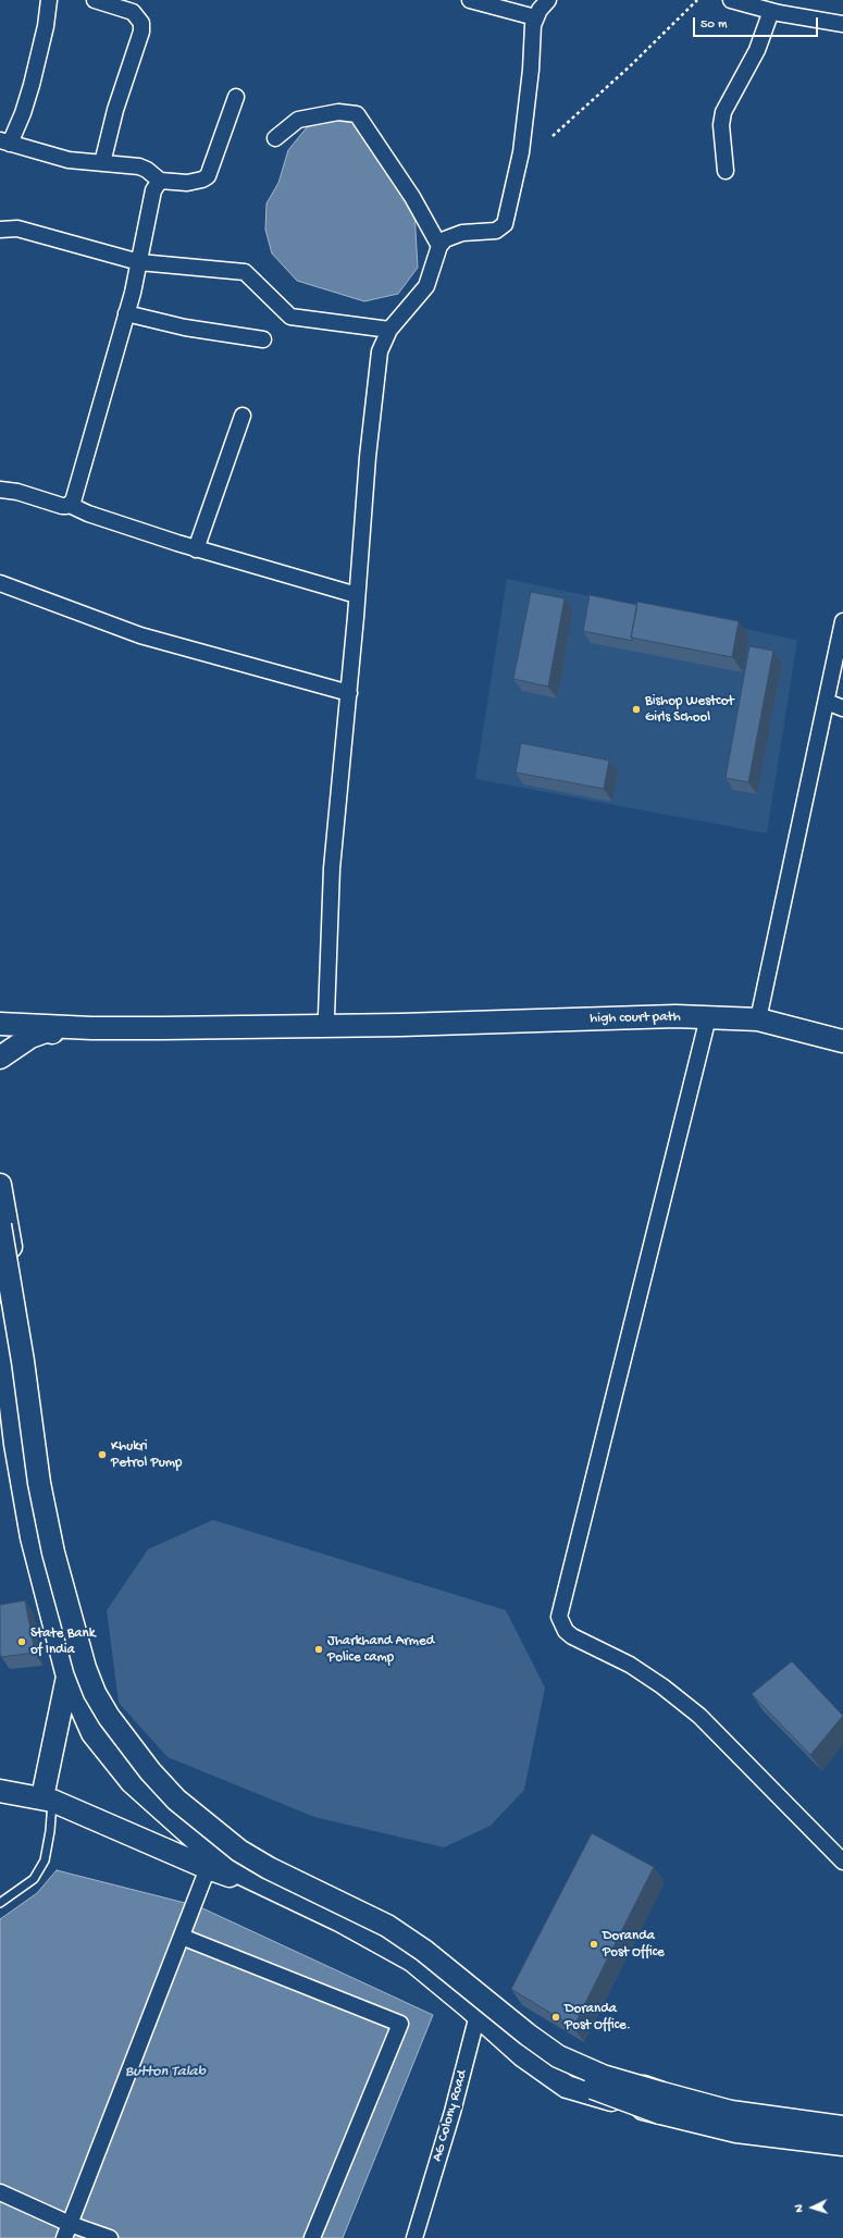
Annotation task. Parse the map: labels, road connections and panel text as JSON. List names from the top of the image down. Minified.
{"streets":{"main road":["high court path"],"street":["AG Colony Road"]},"water":["Button Talab"],"places":["Bishop Westcot Girls School","Khukri Petrol Pump","State Bank of India","Jharkhand Armed Police camp","Doranda Post Office","Doranda Post Office."],"scale_bar":"50 m","north":"left"}
